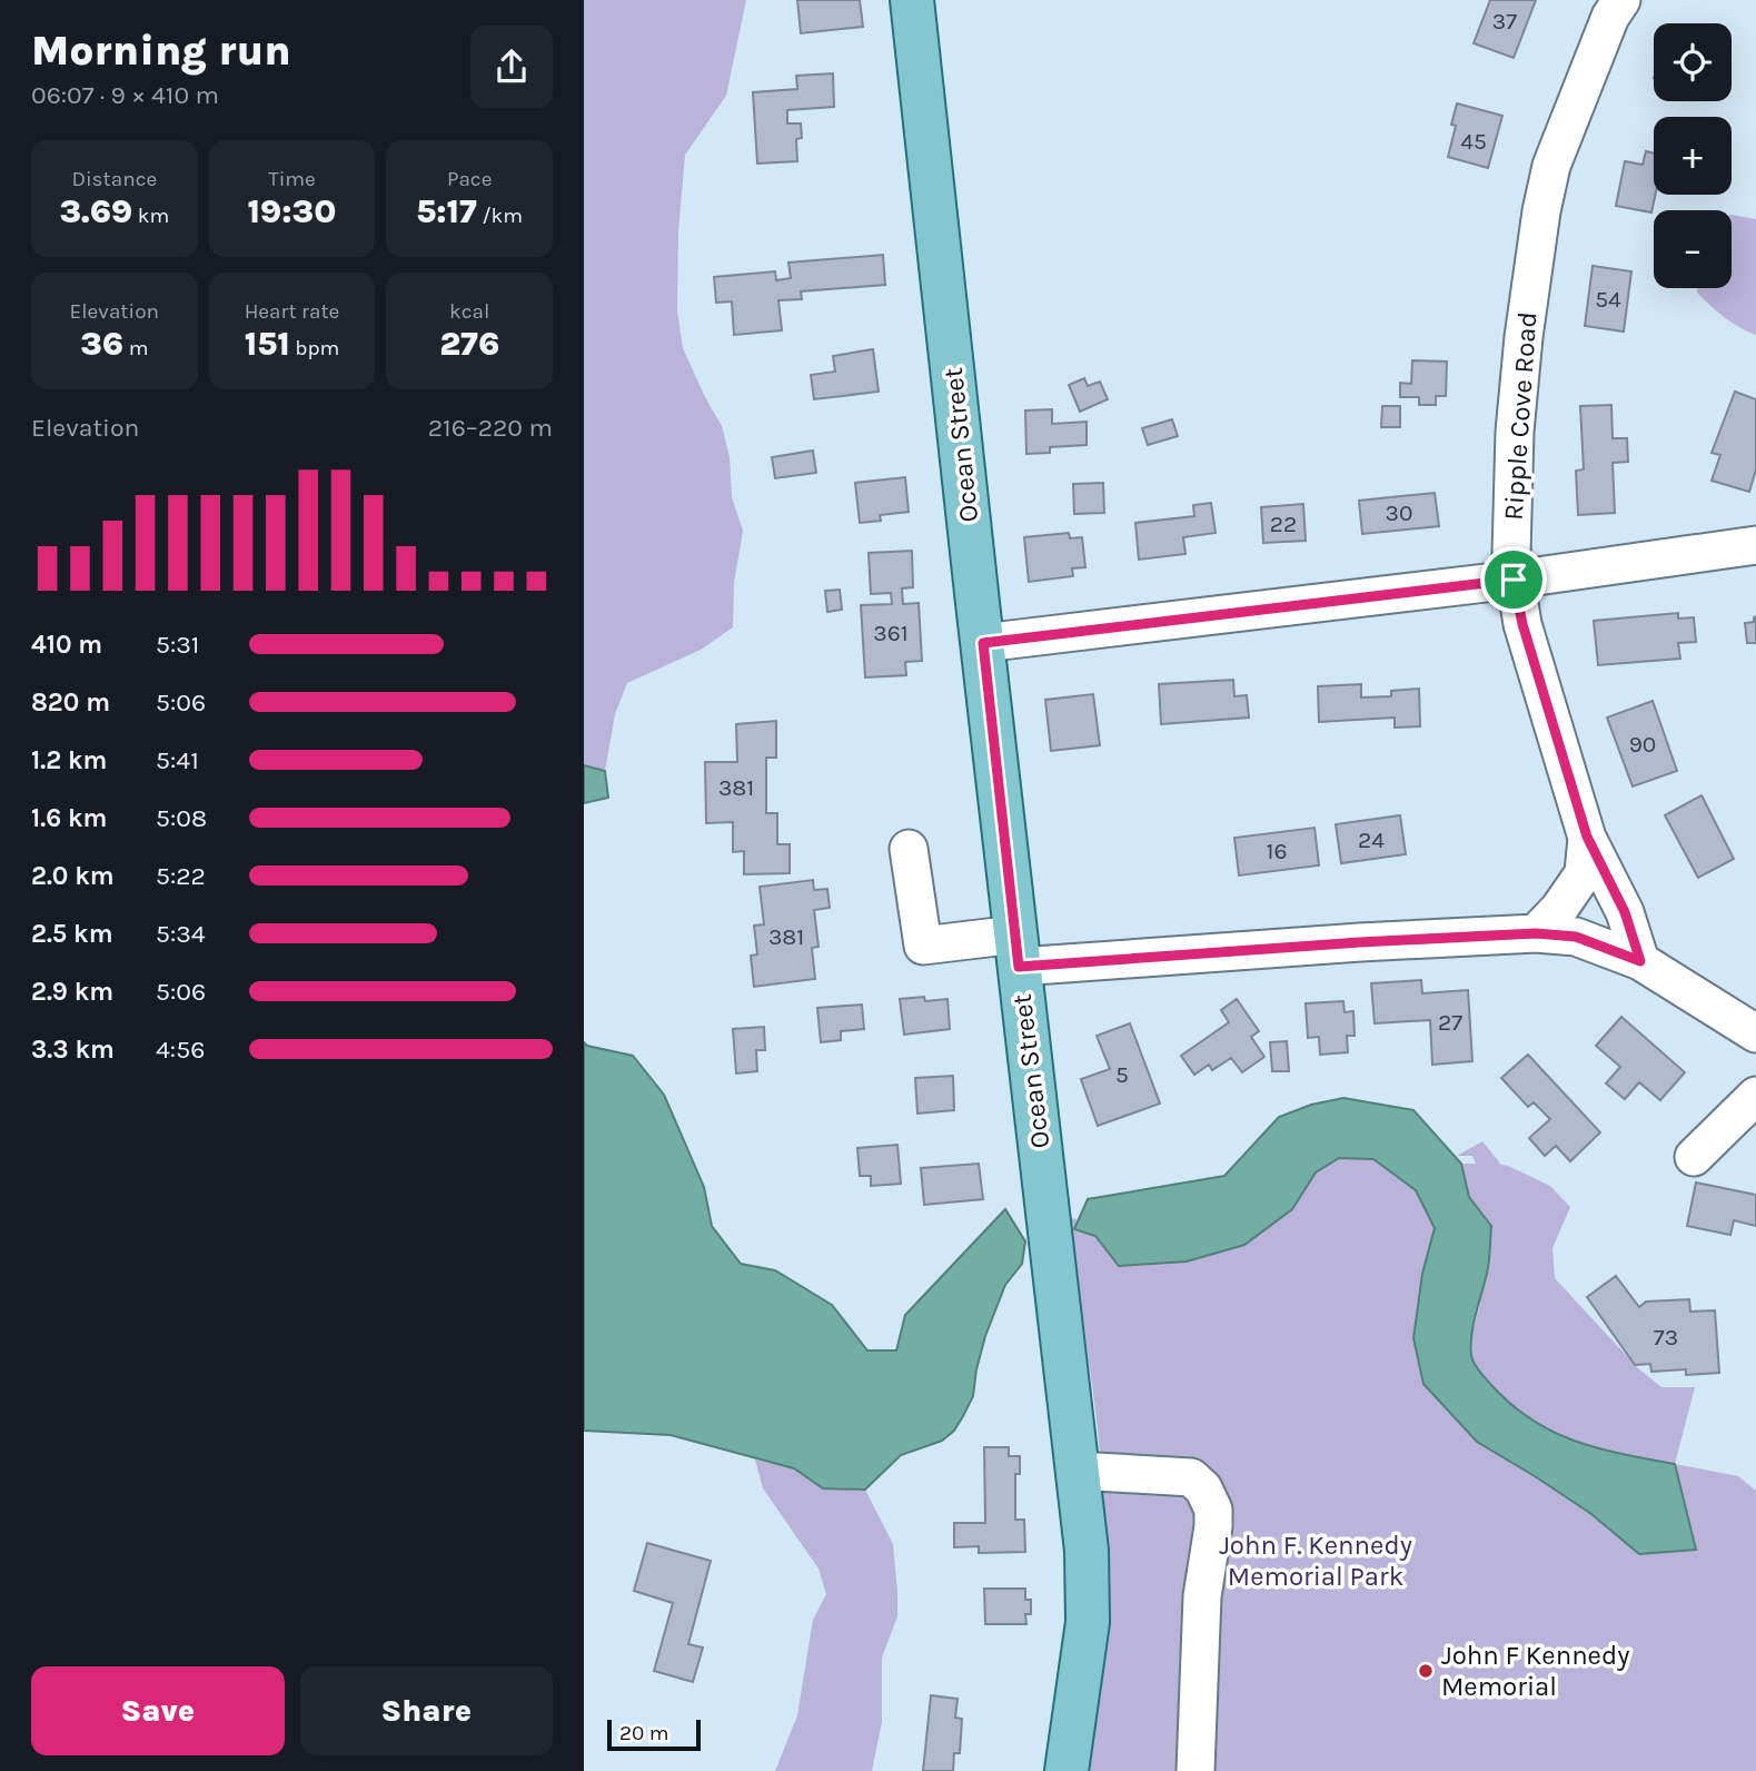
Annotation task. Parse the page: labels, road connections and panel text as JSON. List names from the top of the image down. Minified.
{"streets":{"main road":["Ocean Street"],"street":["Ripple Cove Road"]},"parks":["John F. Kennedy Memorial Park"],"places":["John F Kennedy Memorial"],"house_numbers":["37","45","54","30","22","361","90","381","24","16","381","27","5","73"],"scale_bar":"20 m","page":{"heading":["Morning run","06:07 · 9 × 410 m"],"map_buttons":["+","−"],"stats":[["Distance","3.69 km"],["Time","19:30"],["Pace","5:17 /km"],["Elevation","36 m"],["Heart rate","151 bpm"],["kcal","276"]],"chart":["Elevation","216–220 m"],"list":[{"name":"410 m","note":"5:31"},{"name":"820 m","note":"5:06"},{"name":"1.2 km","note":"5:41"},{"name":"1.6 km","note":"5:08"},{"name":"2.0 km","note":"5:22"},{"name":"2.5 km","note":"5:34"},{"name":"2.9 km","note":"5:06"},{"name":"3.3 km","note":"4:56"}],"buttons":["Save","Share"],"scale":"20 m"}}
